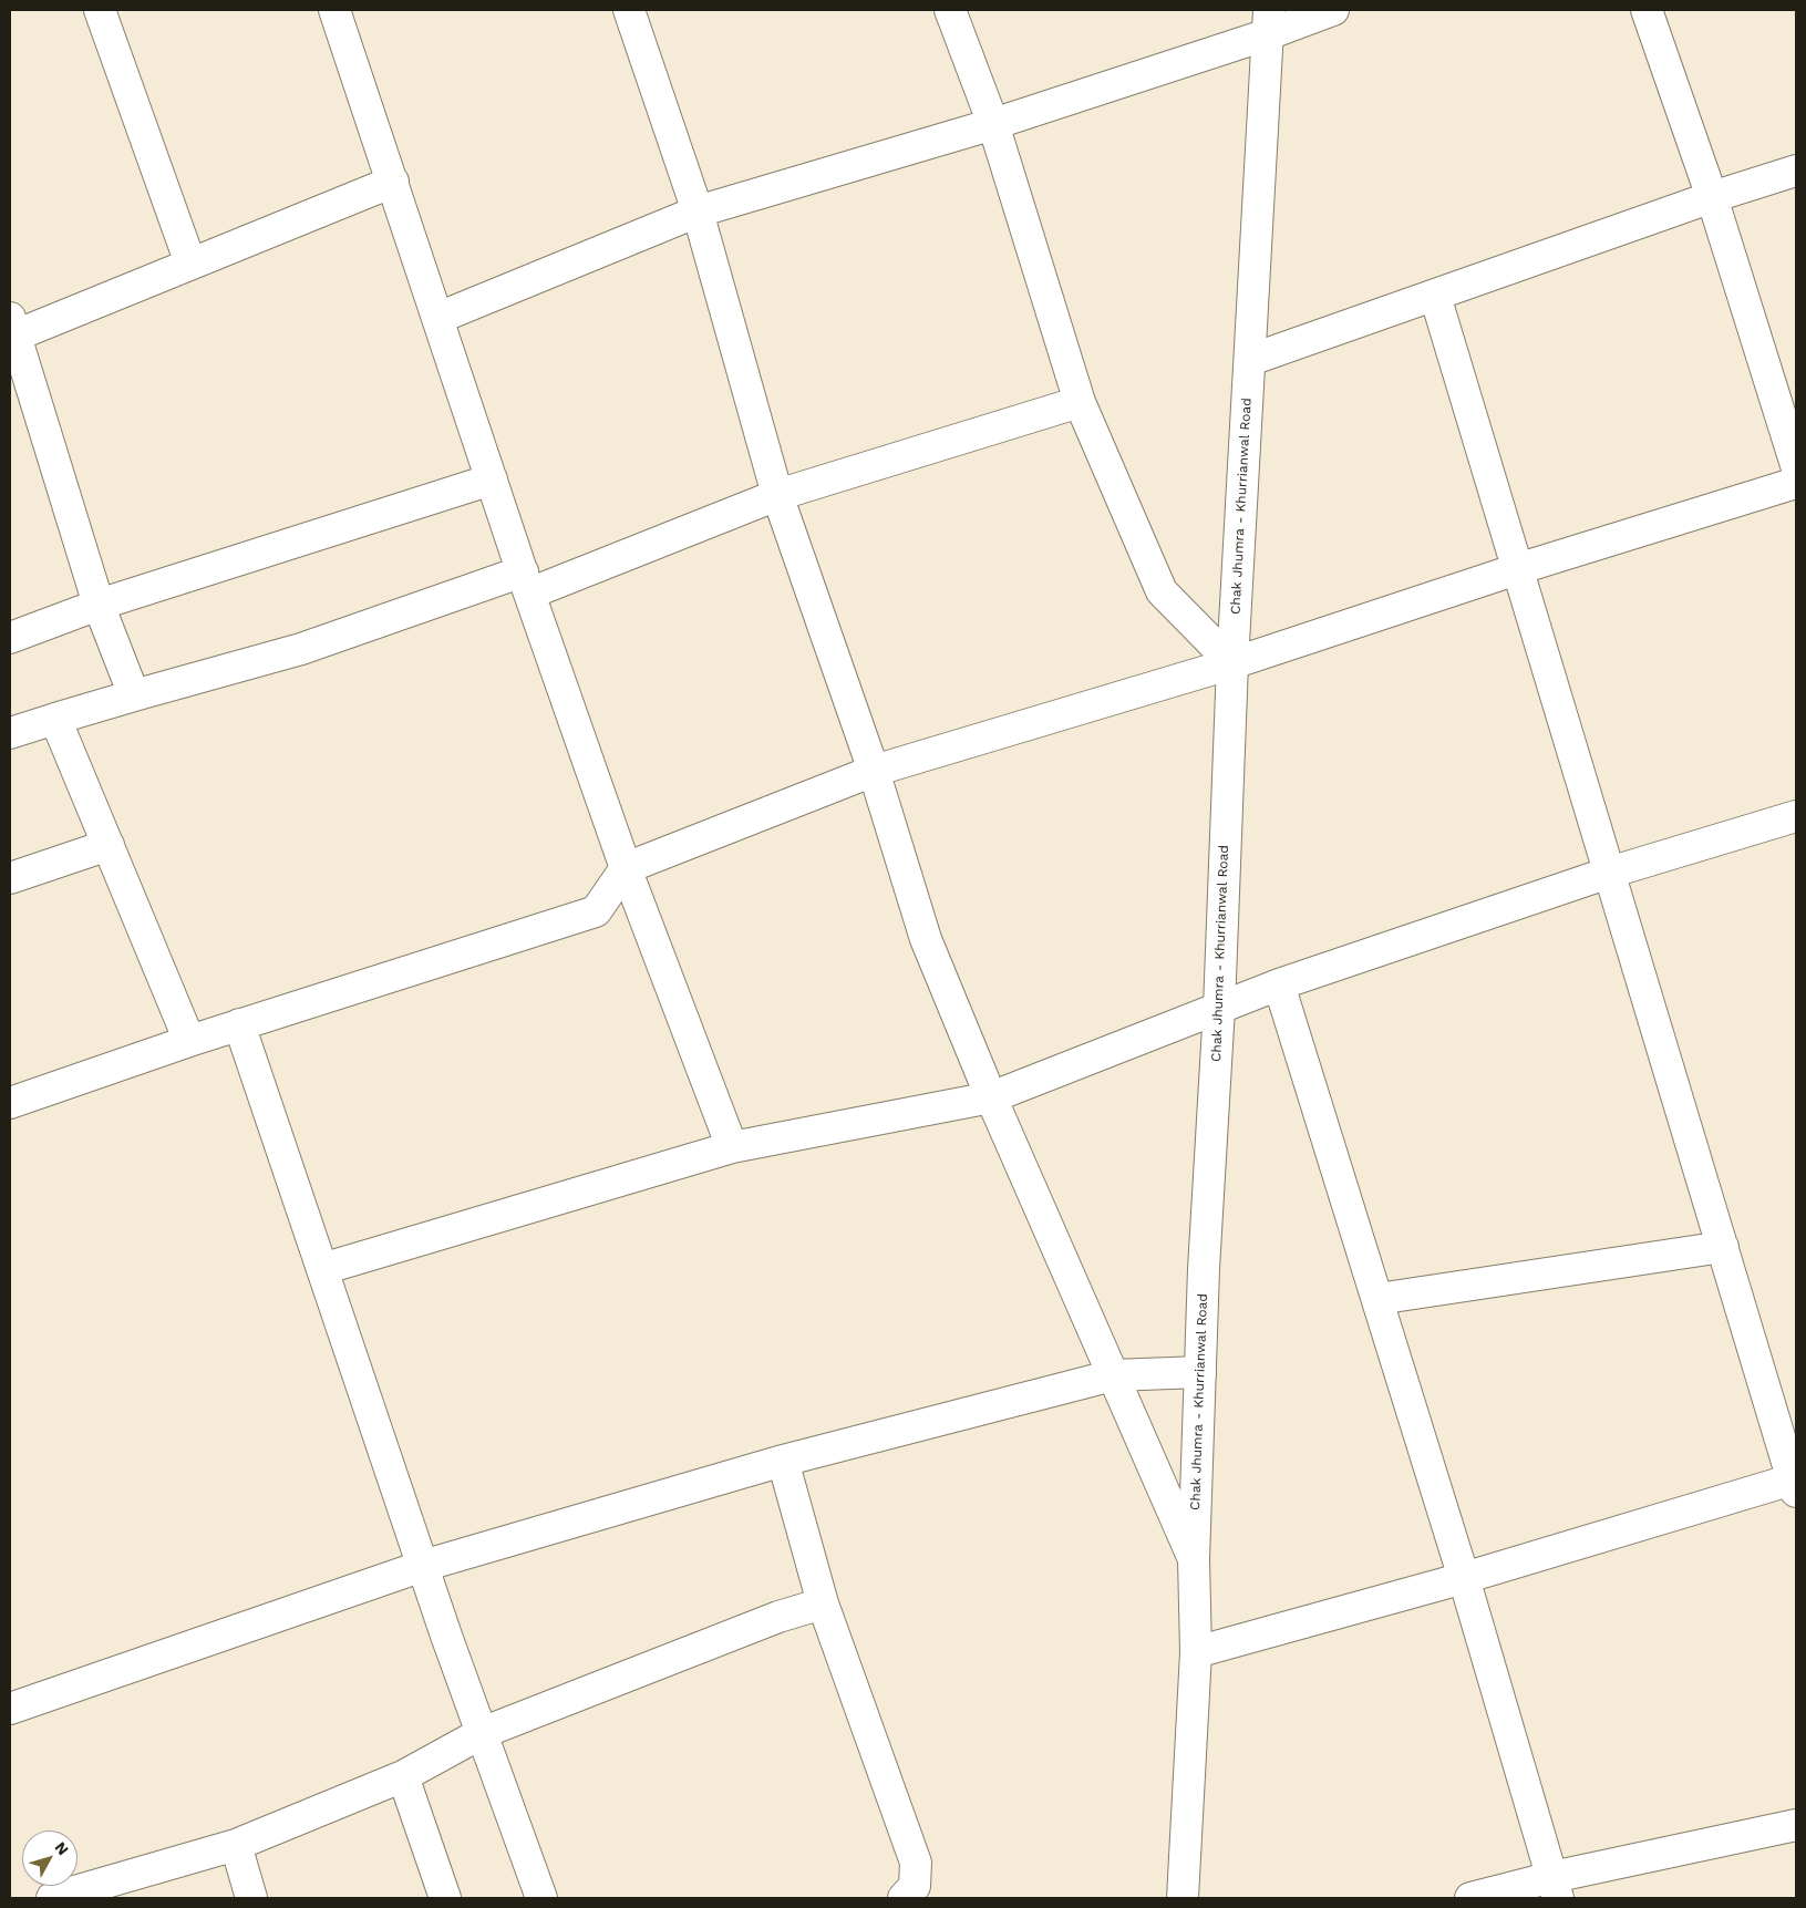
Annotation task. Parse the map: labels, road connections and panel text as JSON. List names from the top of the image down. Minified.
{"streets":{"street":["Chak Jhumra - Khurrianwal Road"]},"north":"top right"}
